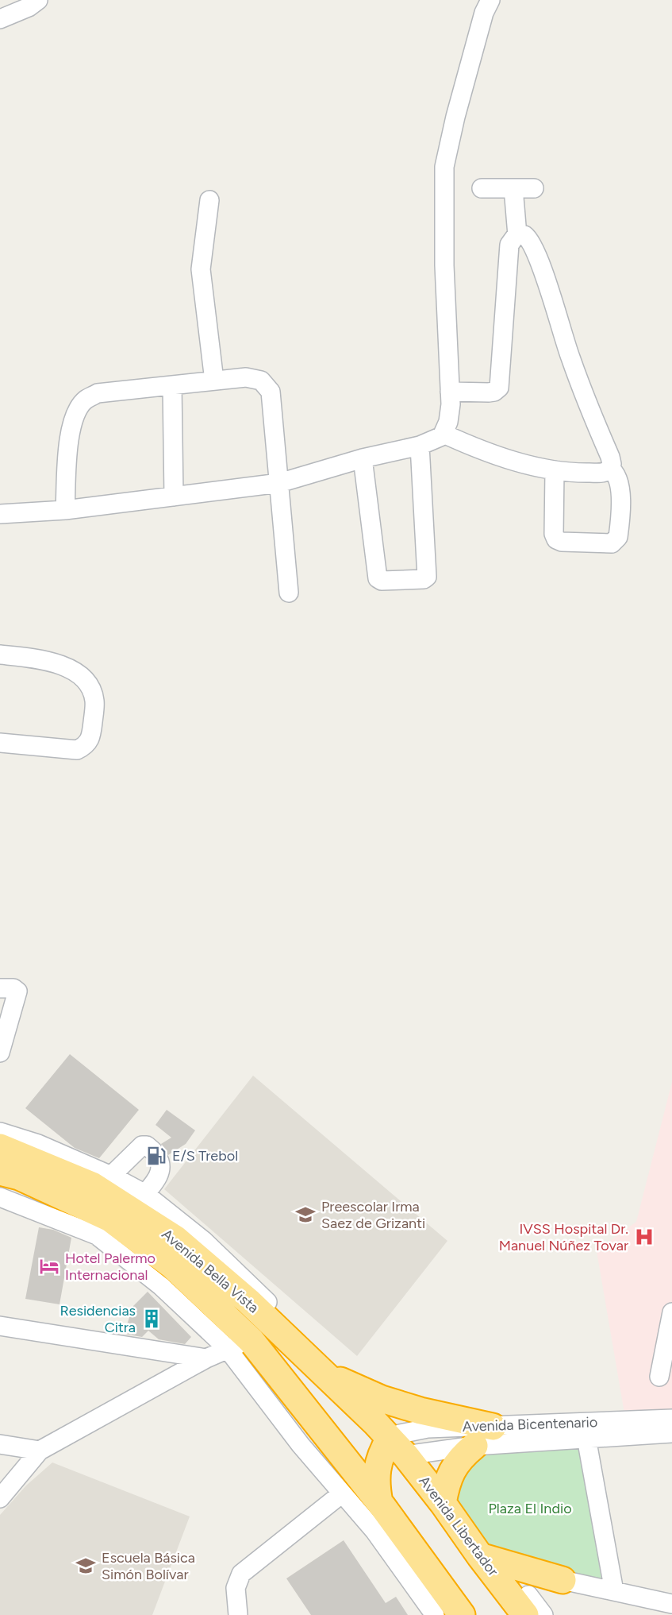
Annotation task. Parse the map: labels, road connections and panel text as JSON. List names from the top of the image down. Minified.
{"streets":{"highway":["Avenida Bella Vista","Avenida Libertador"],"street":["Avenida Bicentenario"]},"crossings":[["Avenida Bella Vista","Avenida Bicentenario"],["Avenida Bella Vista","Avenida Libertador"],["Avenida Bicentenario","Avenida Libertador"]],"parks":["Plaza El Indio"],"places":{"fuel station":["E/S Trebol"],"school or university":["Preescolar Irma Saez de Grizanti","Escuela Básica Simón Bolívar"],"hospital":["IVSS Hospital Dr. Manuel Núñez Tovar"],"hotel":["Hotel Palermo Internacional"],"building":["Residencias Citra"]}}
